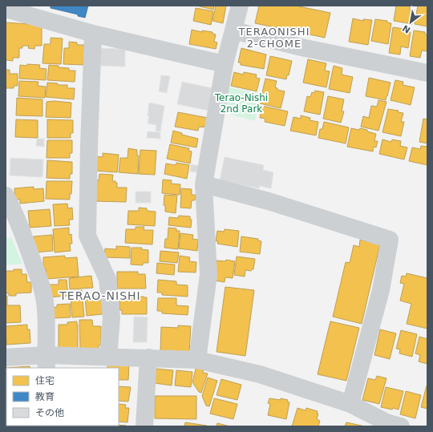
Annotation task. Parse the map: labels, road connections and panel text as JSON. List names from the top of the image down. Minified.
{"districts":["TERAONISHI 2-CHOME","TERAO-NISHI"],"parks":["Terao-Nishi 2nd Park"],"legend":["住宅","教育","その他"],"north":"bottom left"}
